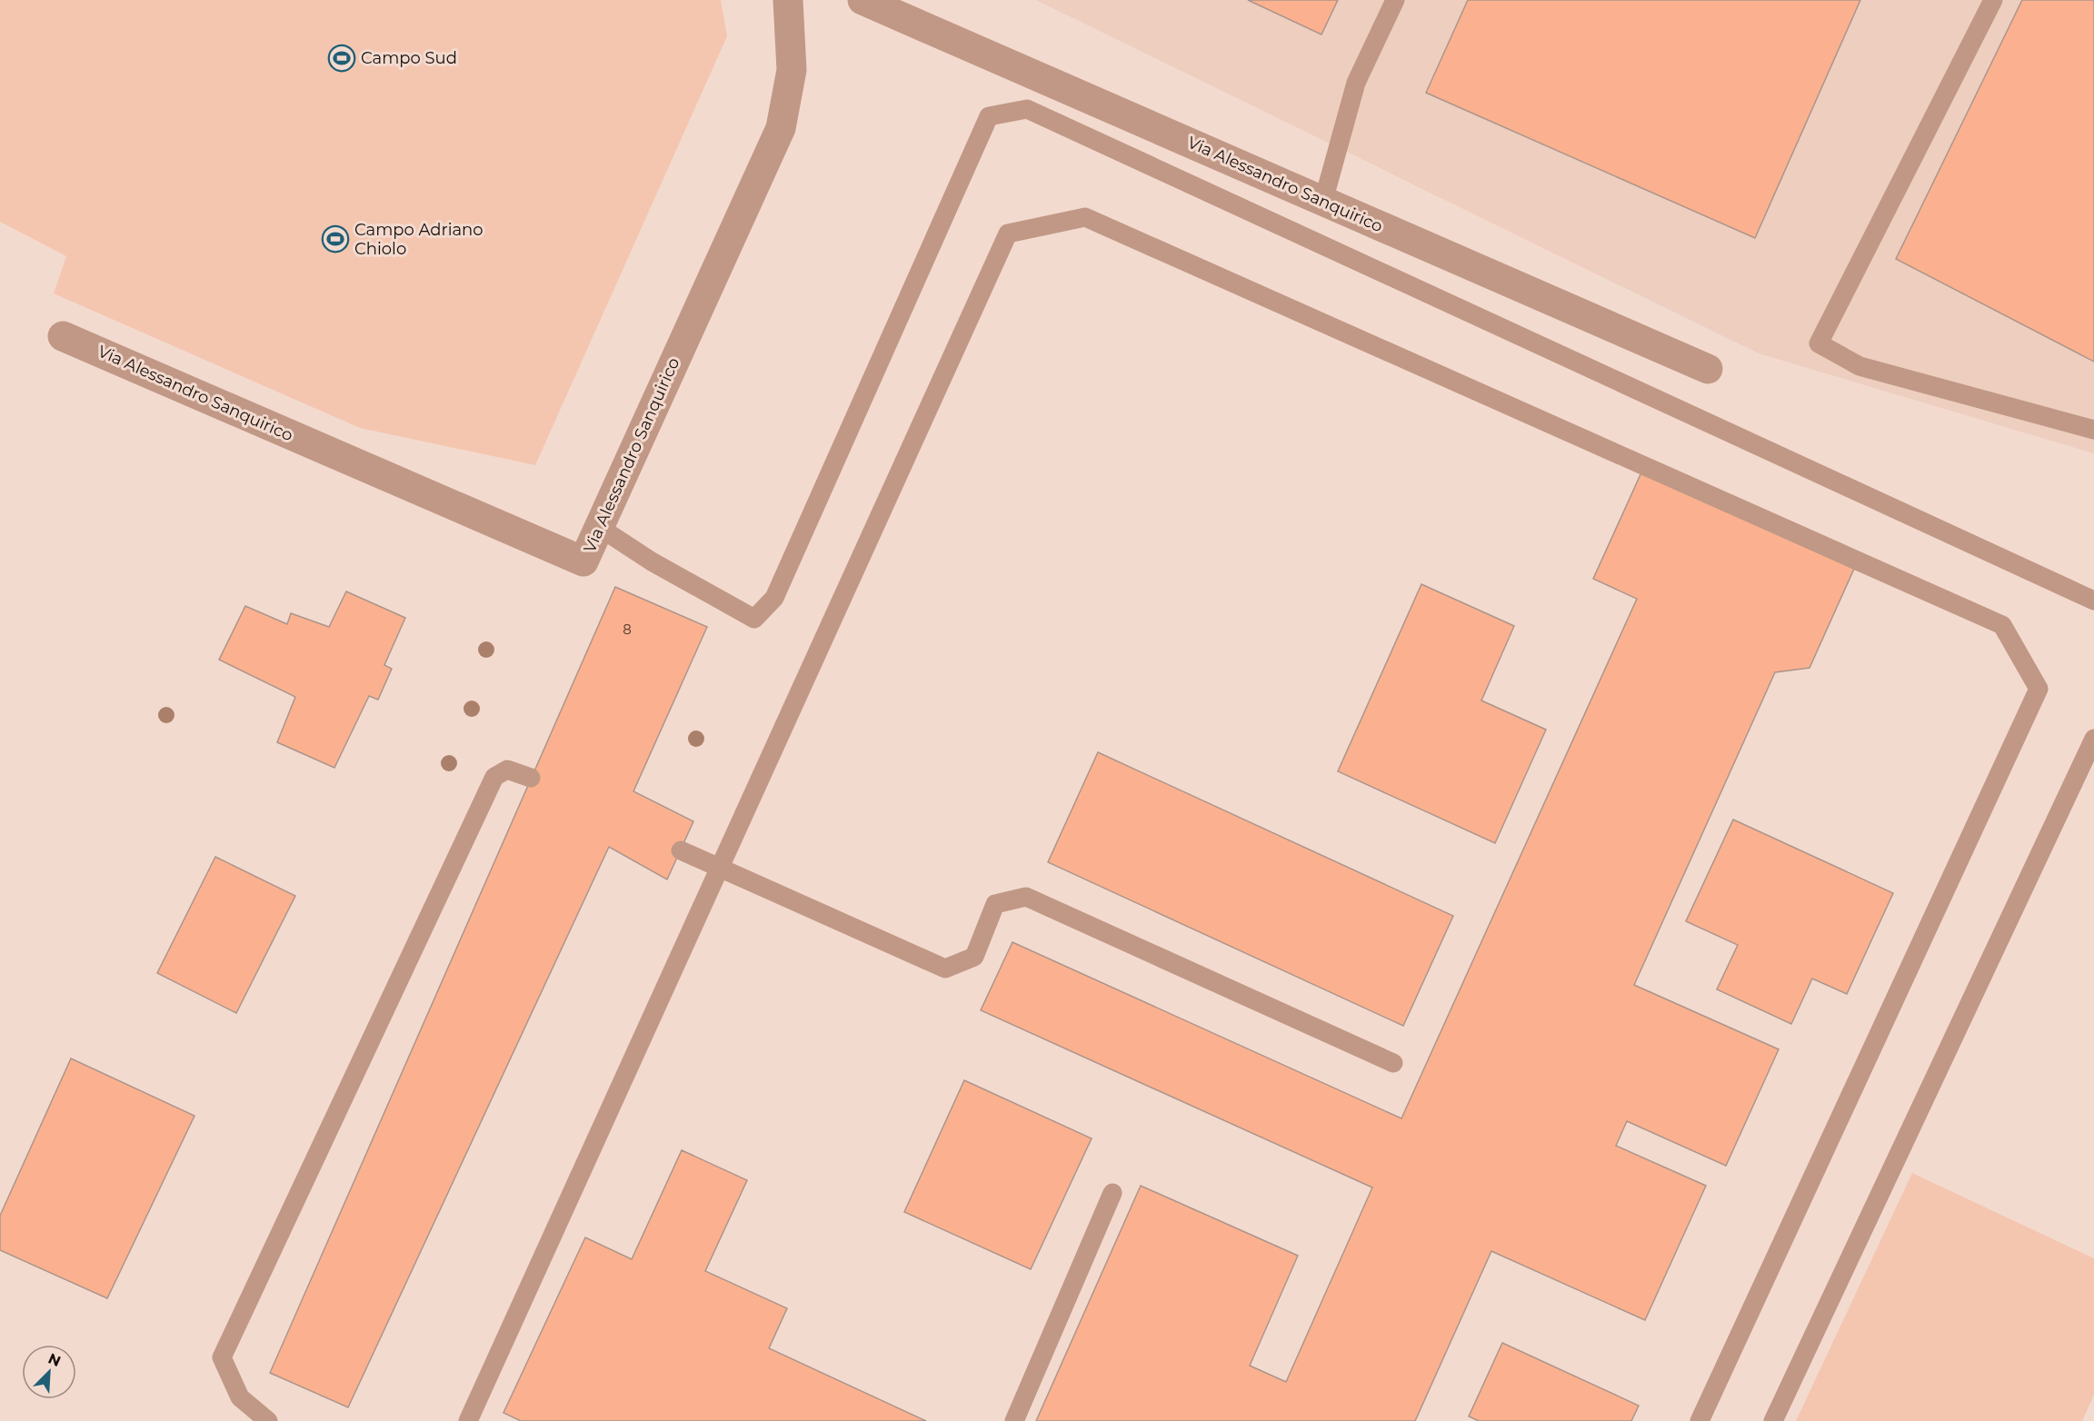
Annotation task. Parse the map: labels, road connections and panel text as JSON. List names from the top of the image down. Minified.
{"streets":{"street":["Via Alessandro Sanquirico"]},"places":{"sports":["Campo Sud","Campo Adriano Chiolo"]},"house_numbers":["8"],"north":"top right"}
